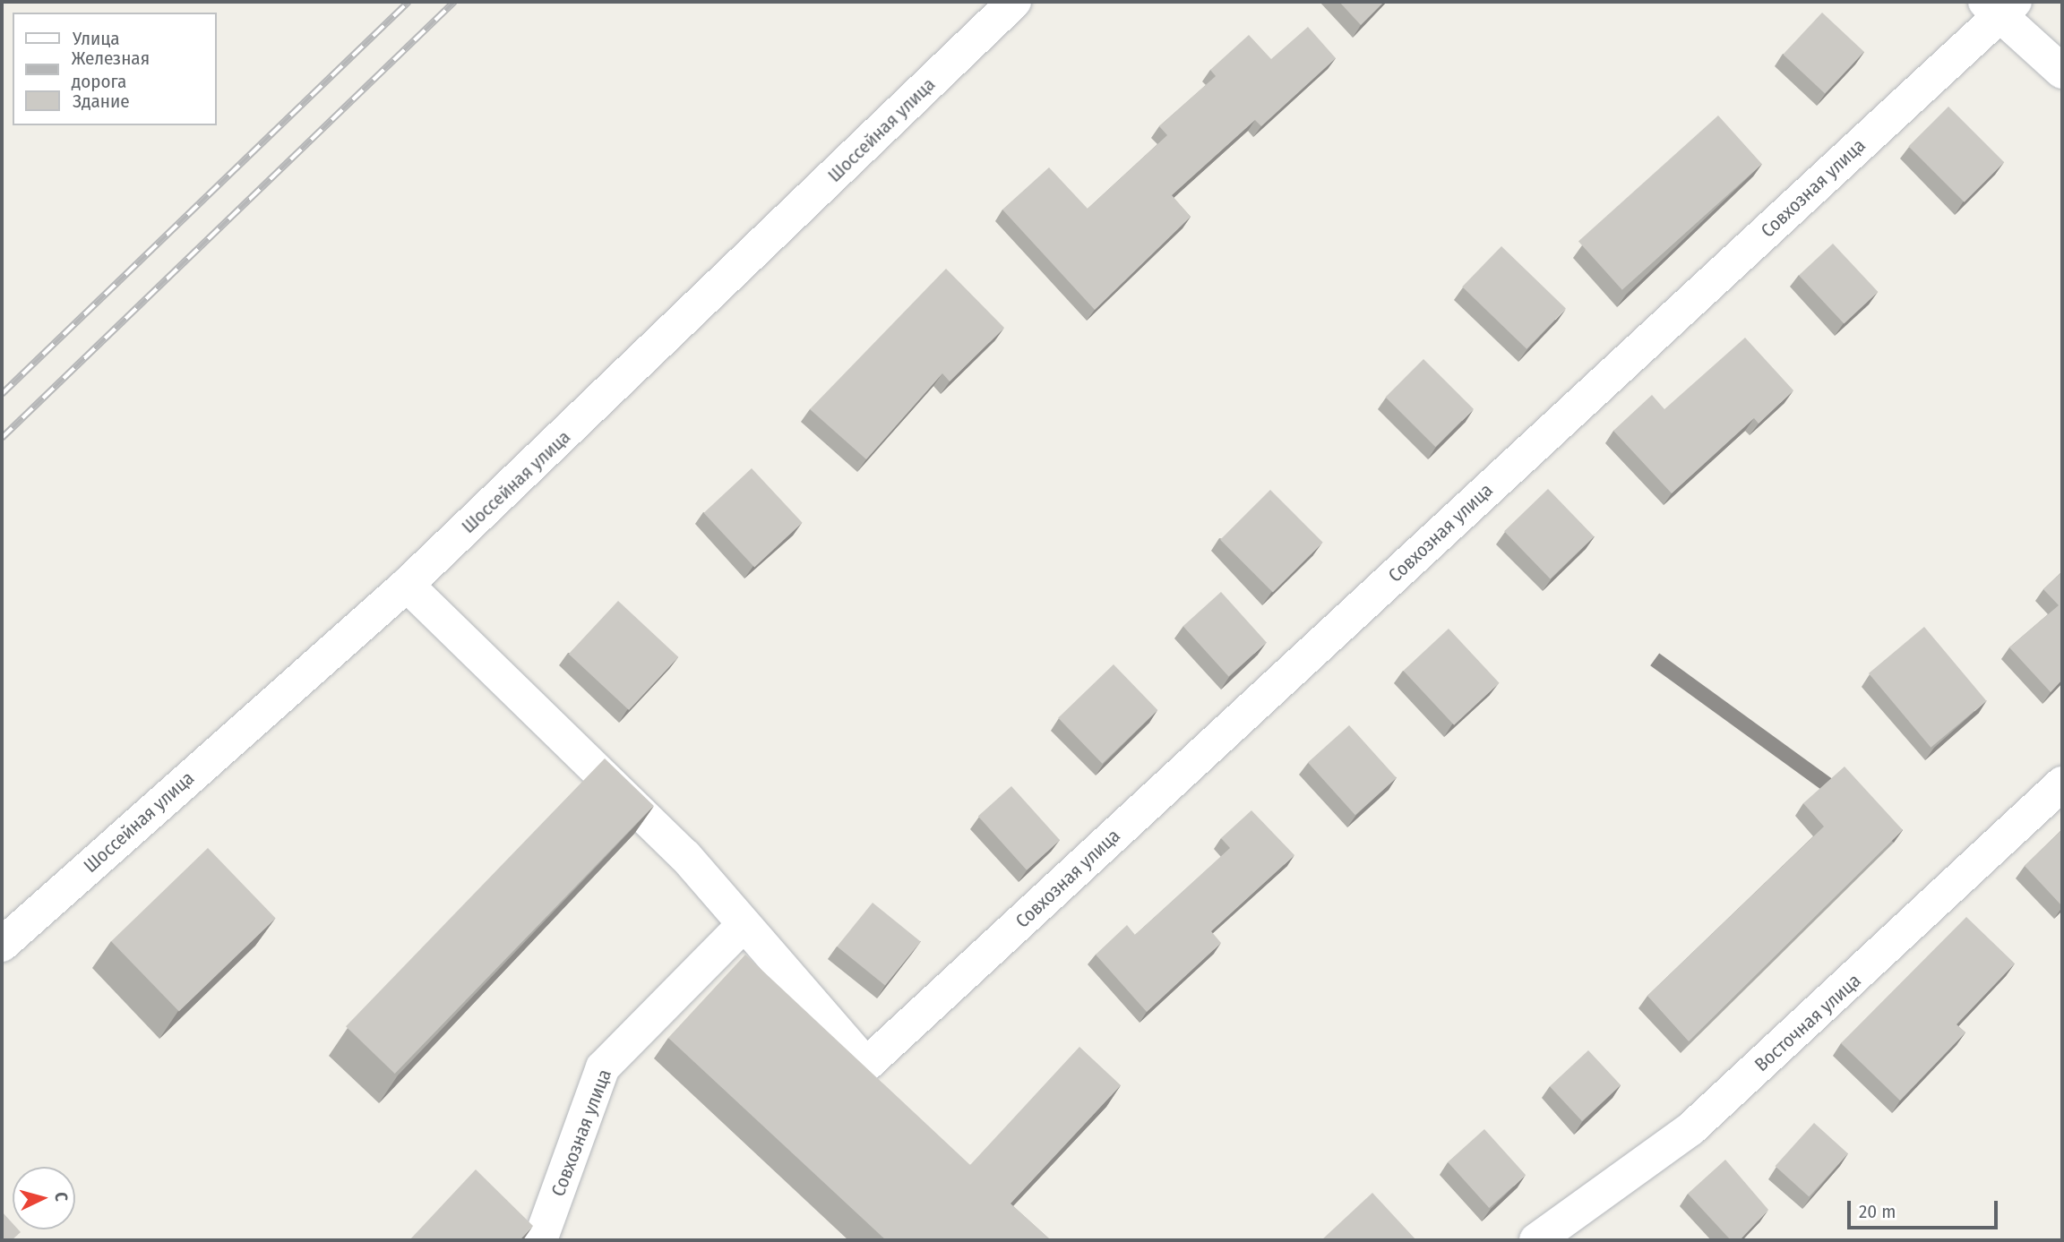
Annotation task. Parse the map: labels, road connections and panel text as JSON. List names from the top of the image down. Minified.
{"streets":{"street":["Шоссейная улица","Совхозная улица","Восточная улица"]},"legend":["Улица","Железная дорога","Здание"],"scale_bar":"20 m","north":"right"}
